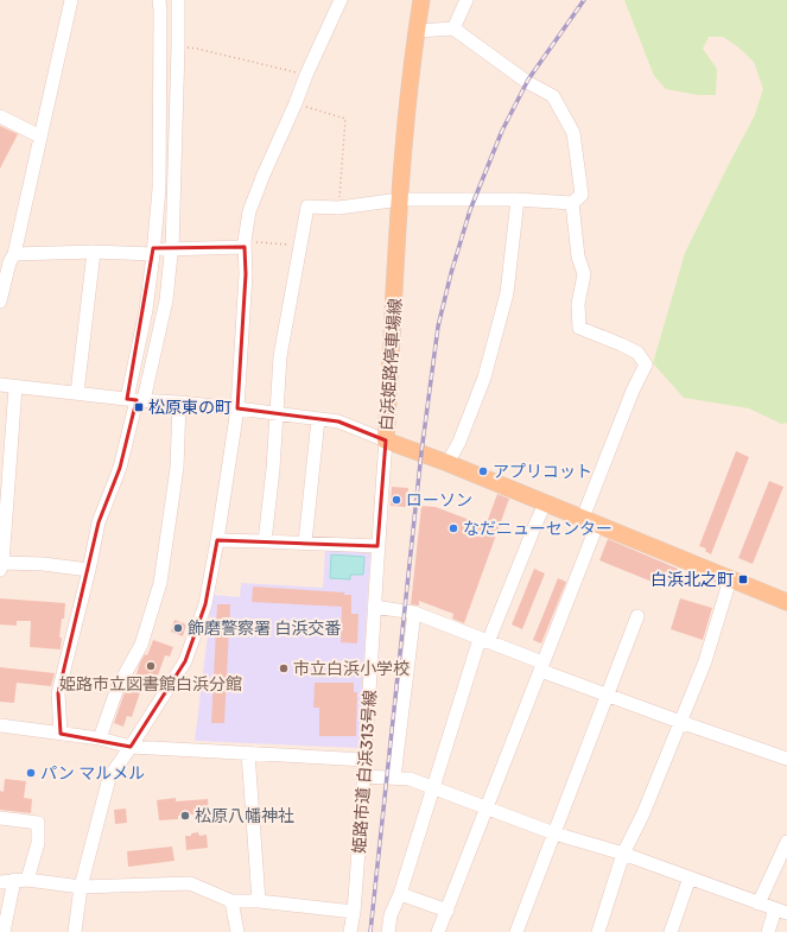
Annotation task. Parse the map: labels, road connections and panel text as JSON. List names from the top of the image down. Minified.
{"streets":{"main road":["白浜姫路停車場線"],"street":["姫路市道 白浜313号線"]},"crossings":[["白浜姫路停車場線","姫路市道 白浜313号線"]],"places":{"transit":["松原東の町","白浜北之町"],"other":["アプリコット","ローソン","なだニューセンター","飾磨警察署 白浜交番","姫路市立図書館白浜分館","市立白浜小学校","パン マルメル","松原八幡神社"]}}
